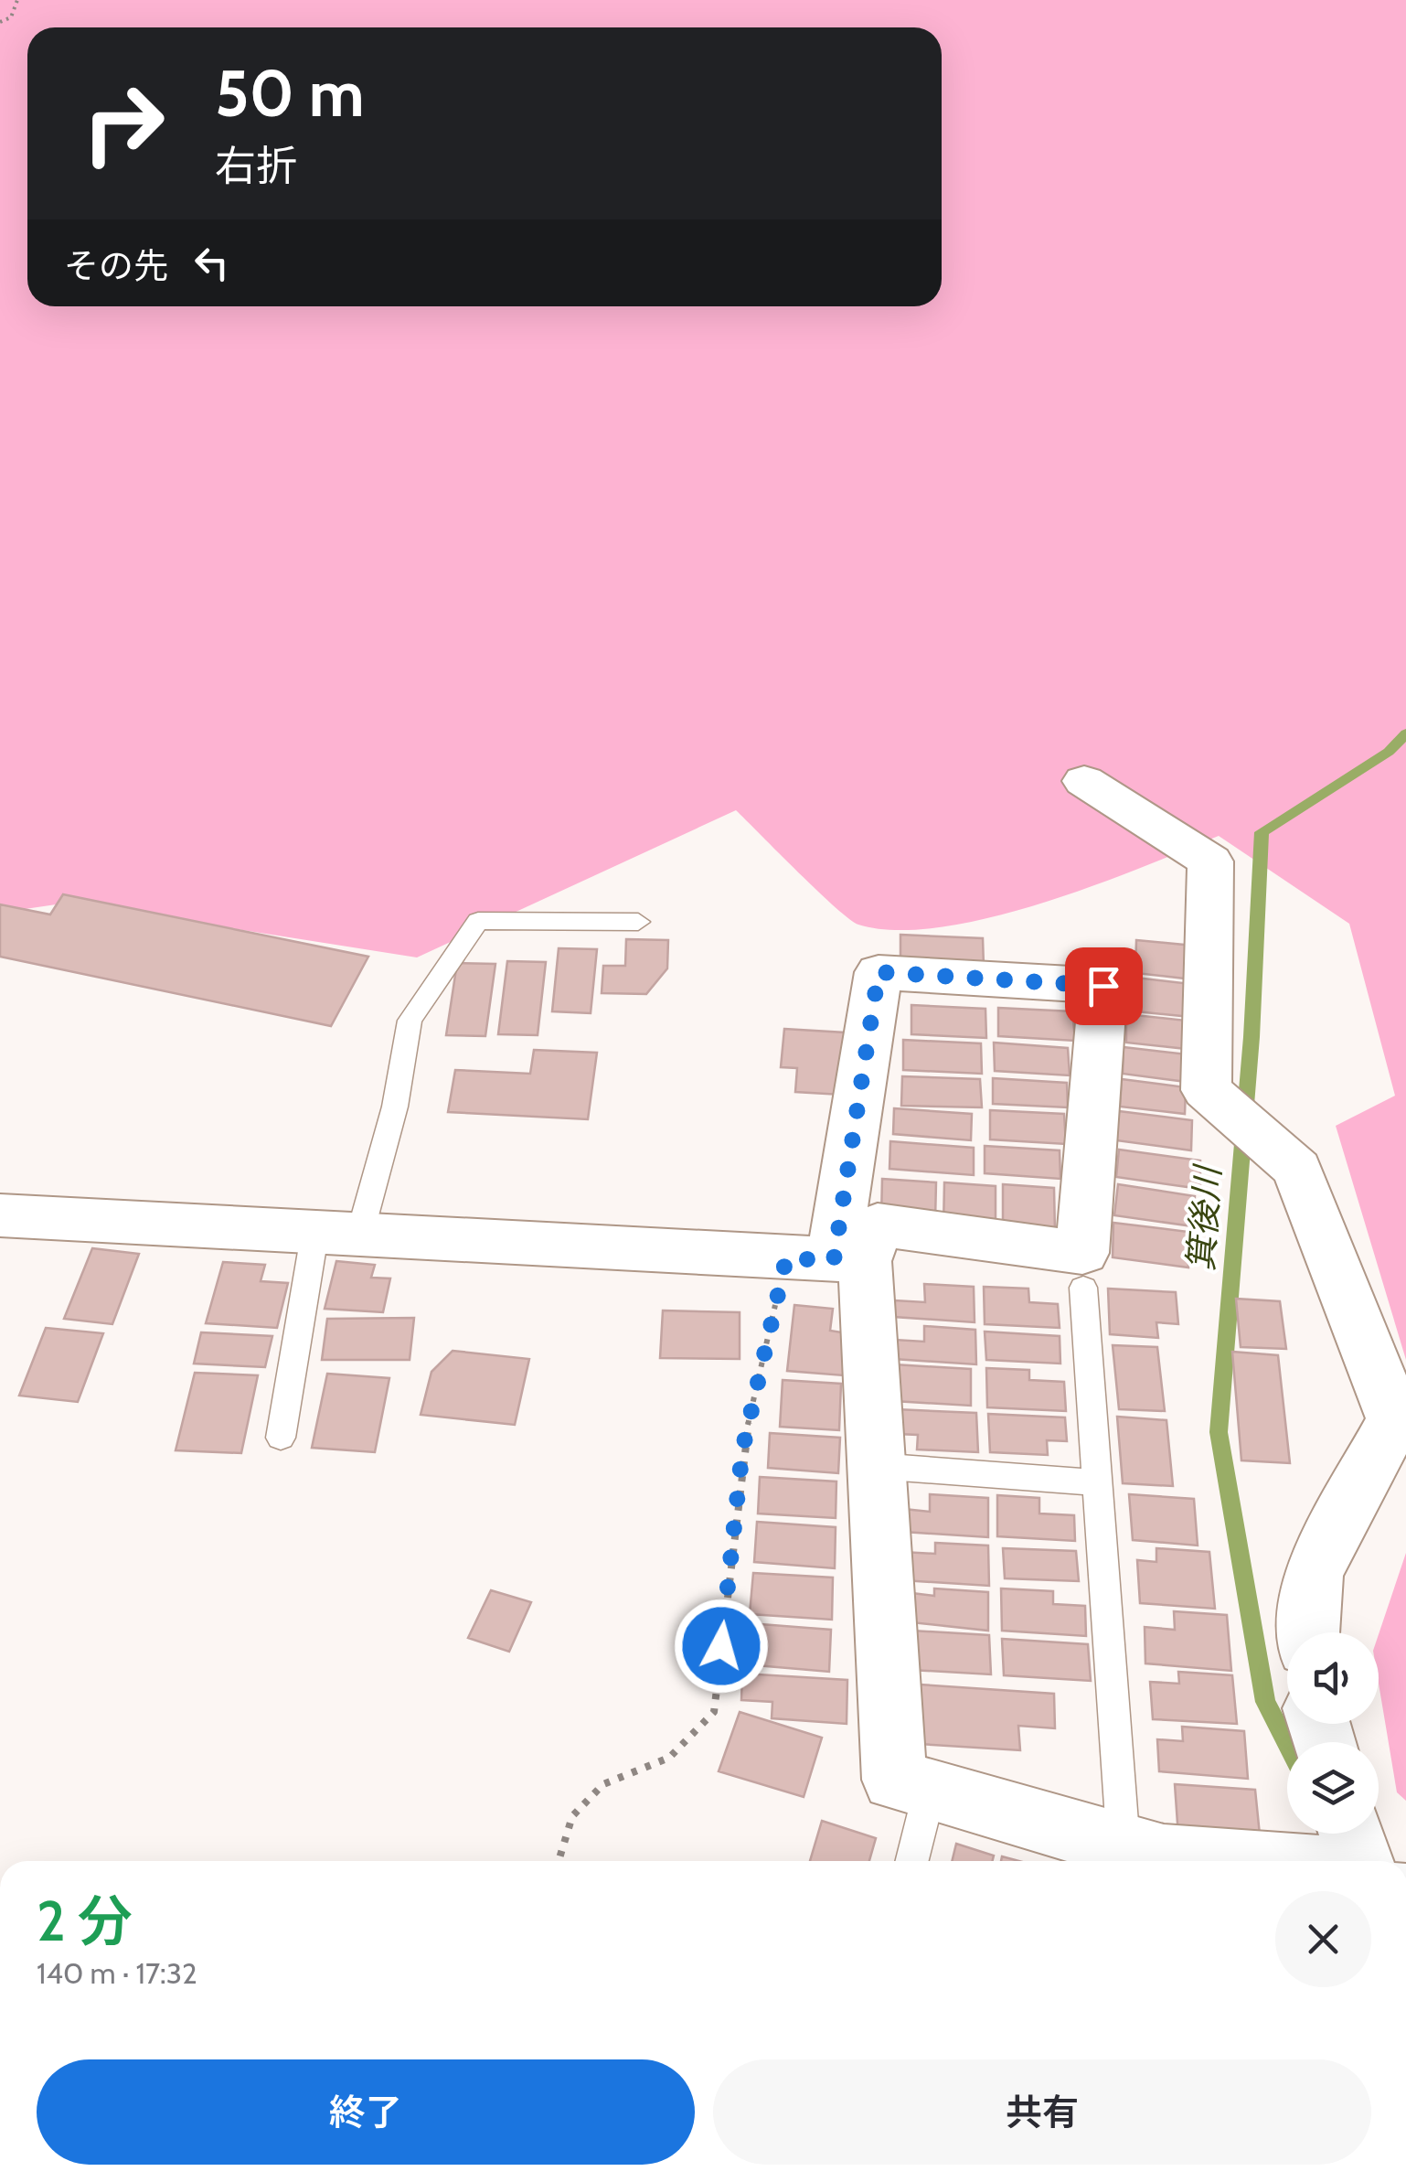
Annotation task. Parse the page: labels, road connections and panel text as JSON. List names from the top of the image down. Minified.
{"water":["箕後川"],"page":{"turn":["50 m","右折"],"then":"その先","heading":["2 分","140 m · 17:32"],"buttons":["終了","共有"]}}
